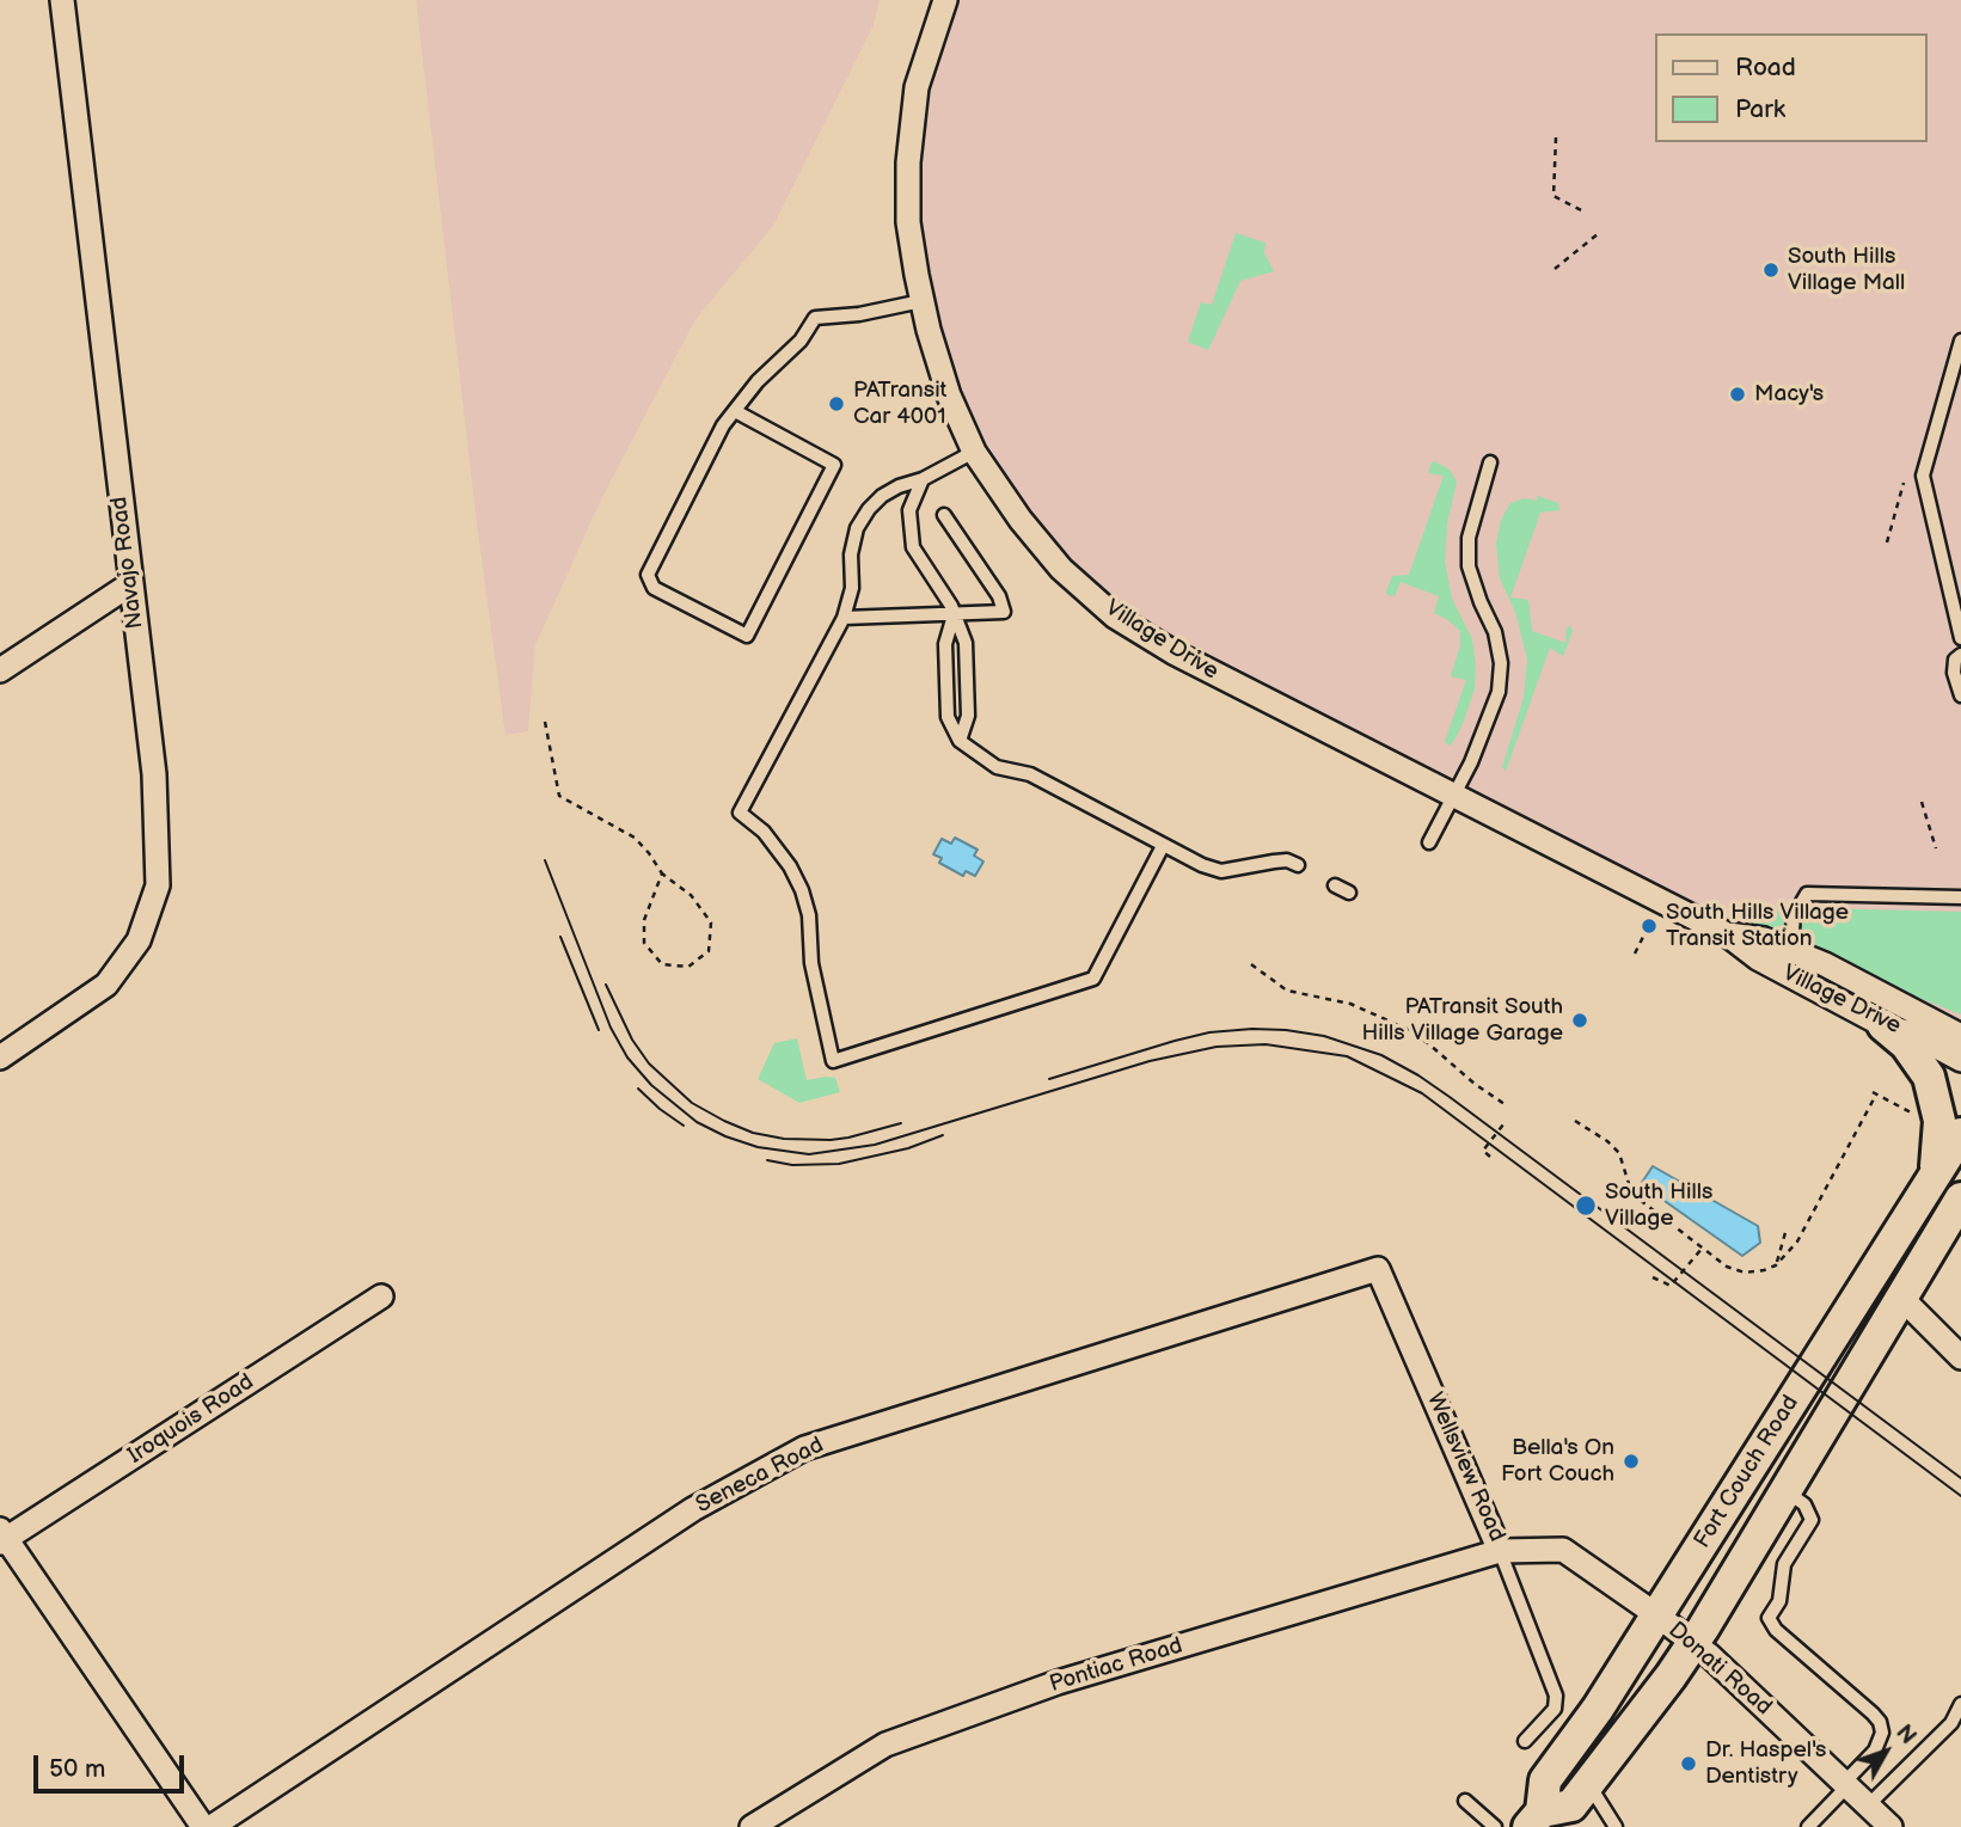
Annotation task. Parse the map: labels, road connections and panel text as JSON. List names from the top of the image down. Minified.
{"streets":{"street":["Navajo Road","Village Drive","Iroquois Road","Wellsview Road","Fort Couch Road","Seneca Road","Pontiac Road","Donati Road"]},"crossings":[["Wellsview Road","Fort Couch Road"],["Wellsview Road","Seneca Road"],["Wellsview Road","Pontiac Road"],["Wellsview Road","Donati Road"],["Fort Couch Road","Donati Road"]],"places":["South Hills Village Mall","Macy's","PATransit Car 4001","South Hills Village Transit Station","PATransit South Hills Village Garage","South Hills Village","Bella's On Fort Couch","Dr. Haspel's Dentistry"],"legend":["Road","Park"],"scale_bar":"50 m","north":"top right"}
